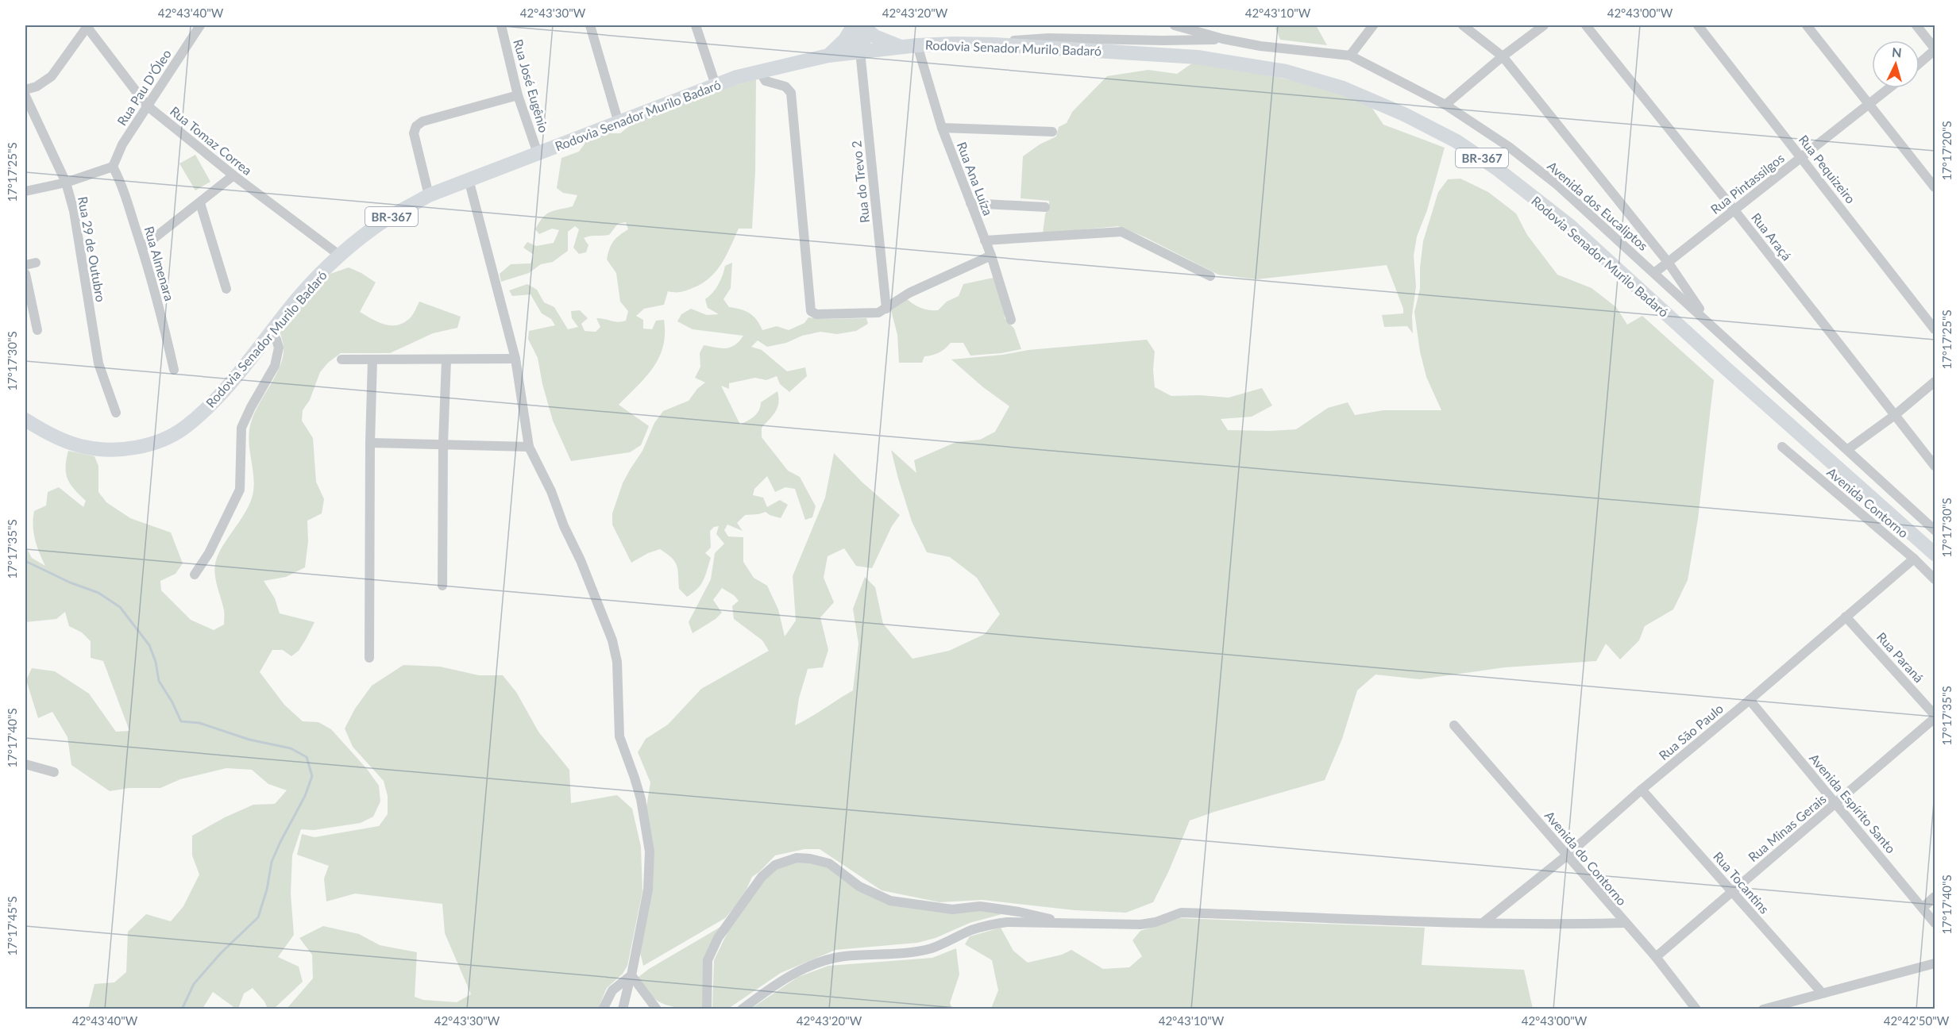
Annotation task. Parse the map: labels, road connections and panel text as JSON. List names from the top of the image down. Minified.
{"streets":{"main road":["Rodovia Senador Murilo Badaró","BR-367"],"street":["Rua José Eugênio","Rua Pau D'Óleo","Rua Tomaz Correa","Rua Pequizeiro","Rua Ana Luíza","Rua do Trevo 2","Rua Pintassilgos","Avenida dos Eucaliptos","Rua Araçá","Rua 29 de Outubro","Rua Almenara","Avenida Contorno","Rua Paraná","Rua São Paulo","Avenida Espírito Santo","Rua Minas Gerais","Avenida do Contorno","Rua Tocantins"]},"crossings":[["Rodovia Senador Murilo Badaró","Rua José Eugênio"],["Rodovia Senador Murilo Badaró","Rua Tomaz Correa"],["Rodovia Senador Murilo Badaró","Rua Ana Luíza"],["Rodovia Senador Murilo Badaró","Rua do Trevo 2"],["Rua Pau D'Óleo","Rua Tomaz Correa"],["Rua Pau D'Óleo","Rua Almenara"],["Rua Pequizeiro","Rua Pintassilgos"],["Rua Pintassilgos","Avenida dos Eucaliptos"],["Rua Pintassilgos","Rua Araçá"],["Avenida Contorno","Rua São Paulo"],["Rua Paraná","Rua São Paulo"],["Rua Paraná","Rua Minas Gerais"],["Rua São Paulo","Avenida Espírito Santo"],["Rua São Paulo","Avenida do Contorno"],["Rua São Paulo","Rua Tocantins"],["Avenida Espírito Santo","Rua Minas Gerais"],["Rua Minas Gerais","Avenida do Contorno"],["Rua Minas Gerais","Rua Tocantins"]],"north":"top","coordinates":["42°43'40\"W","42°43'30\"W","42°43'20\"W","42°43'10\"W","42°43'00\"W","17°17'20\"S","17°17'25\"S","17°17'30\"S","17°17'35\"S","17°17'40\"S","17°17'45\"S","42°42'50\"W"]}
